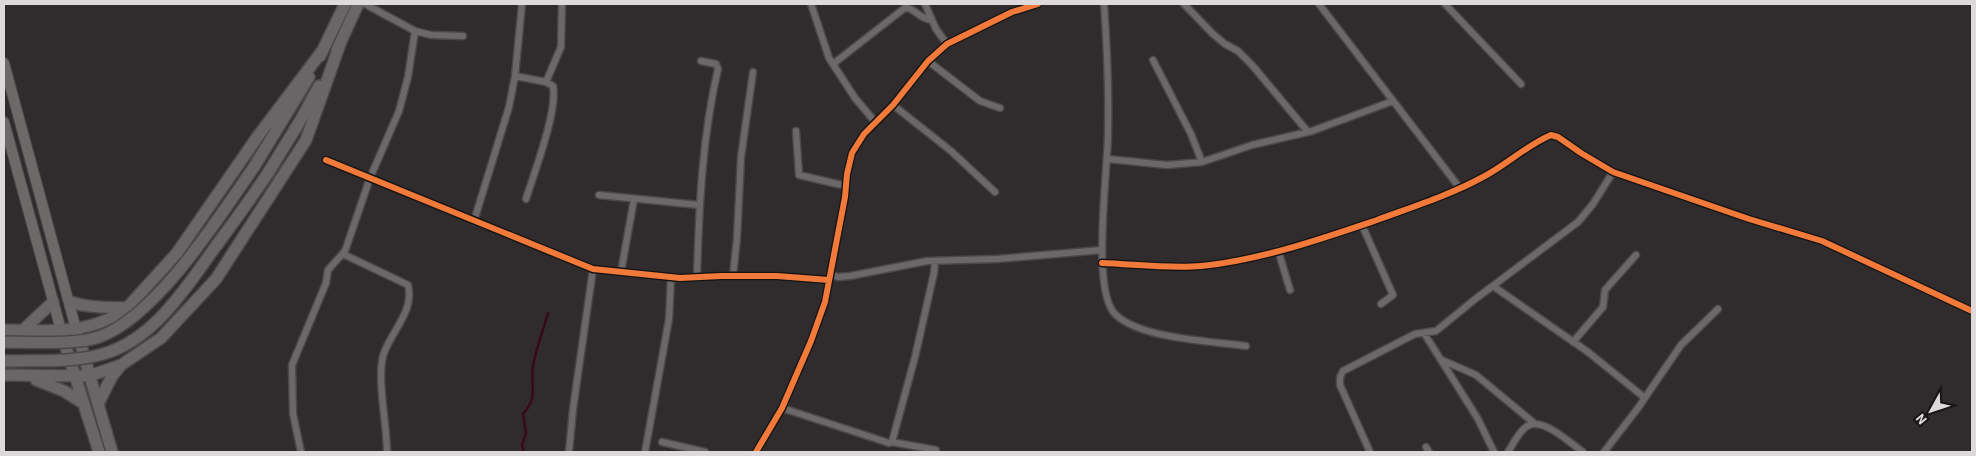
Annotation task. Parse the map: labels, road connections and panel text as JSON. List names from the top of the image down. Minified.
{"north":"bottom left"}
